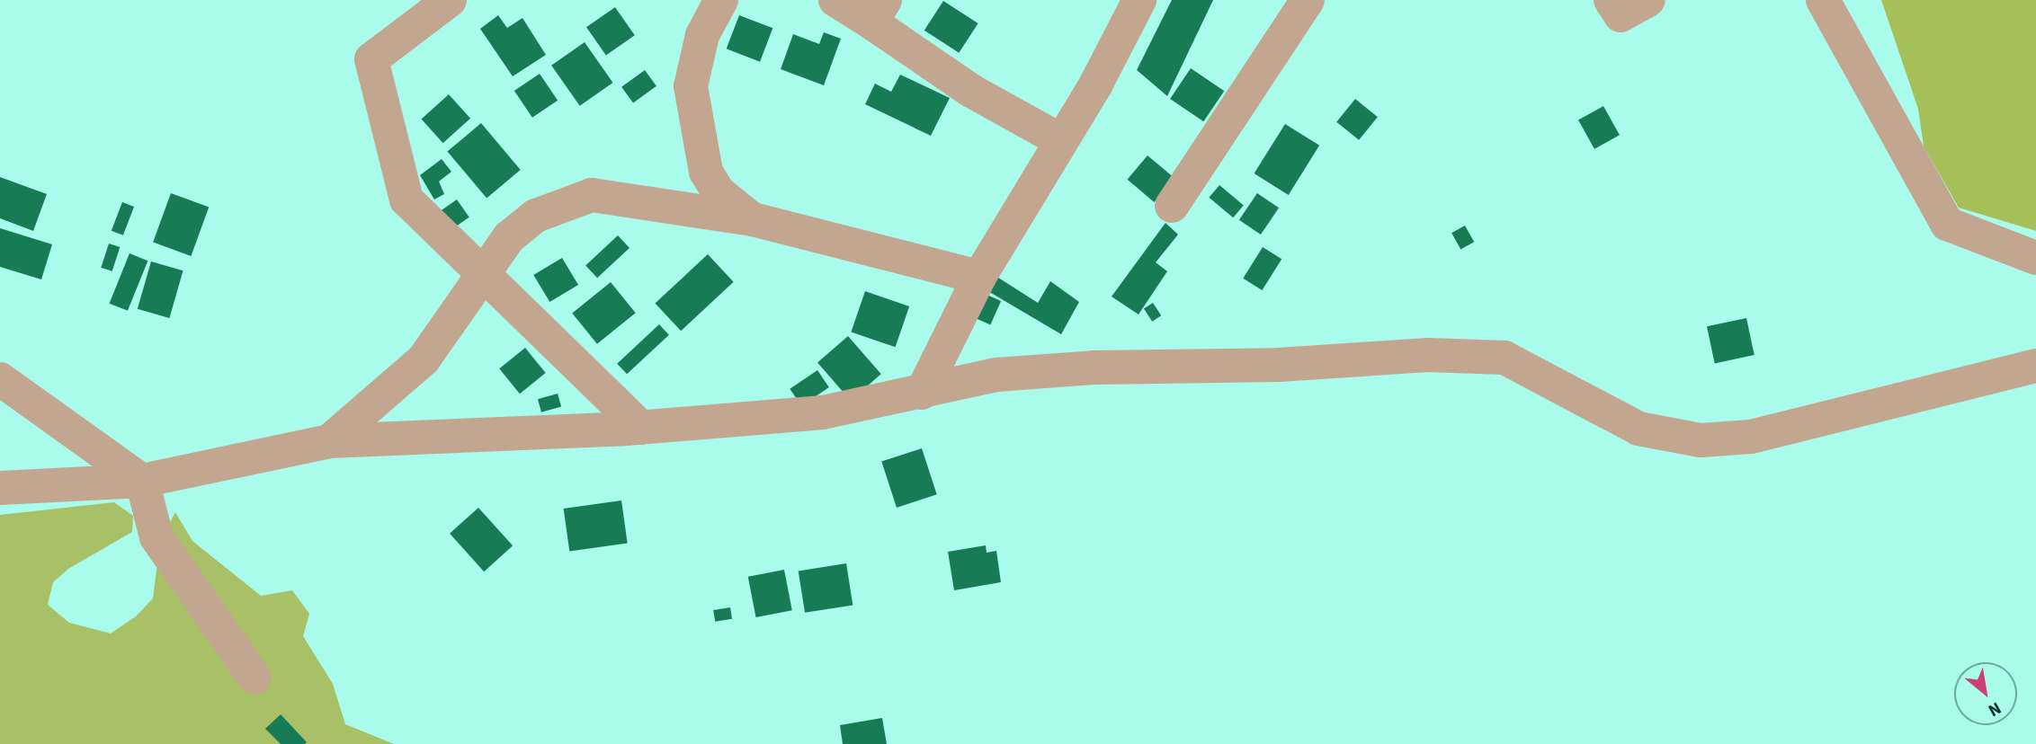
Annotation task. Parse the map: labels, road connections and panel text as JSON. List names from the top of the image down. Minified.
{"north":"bottom right"}
